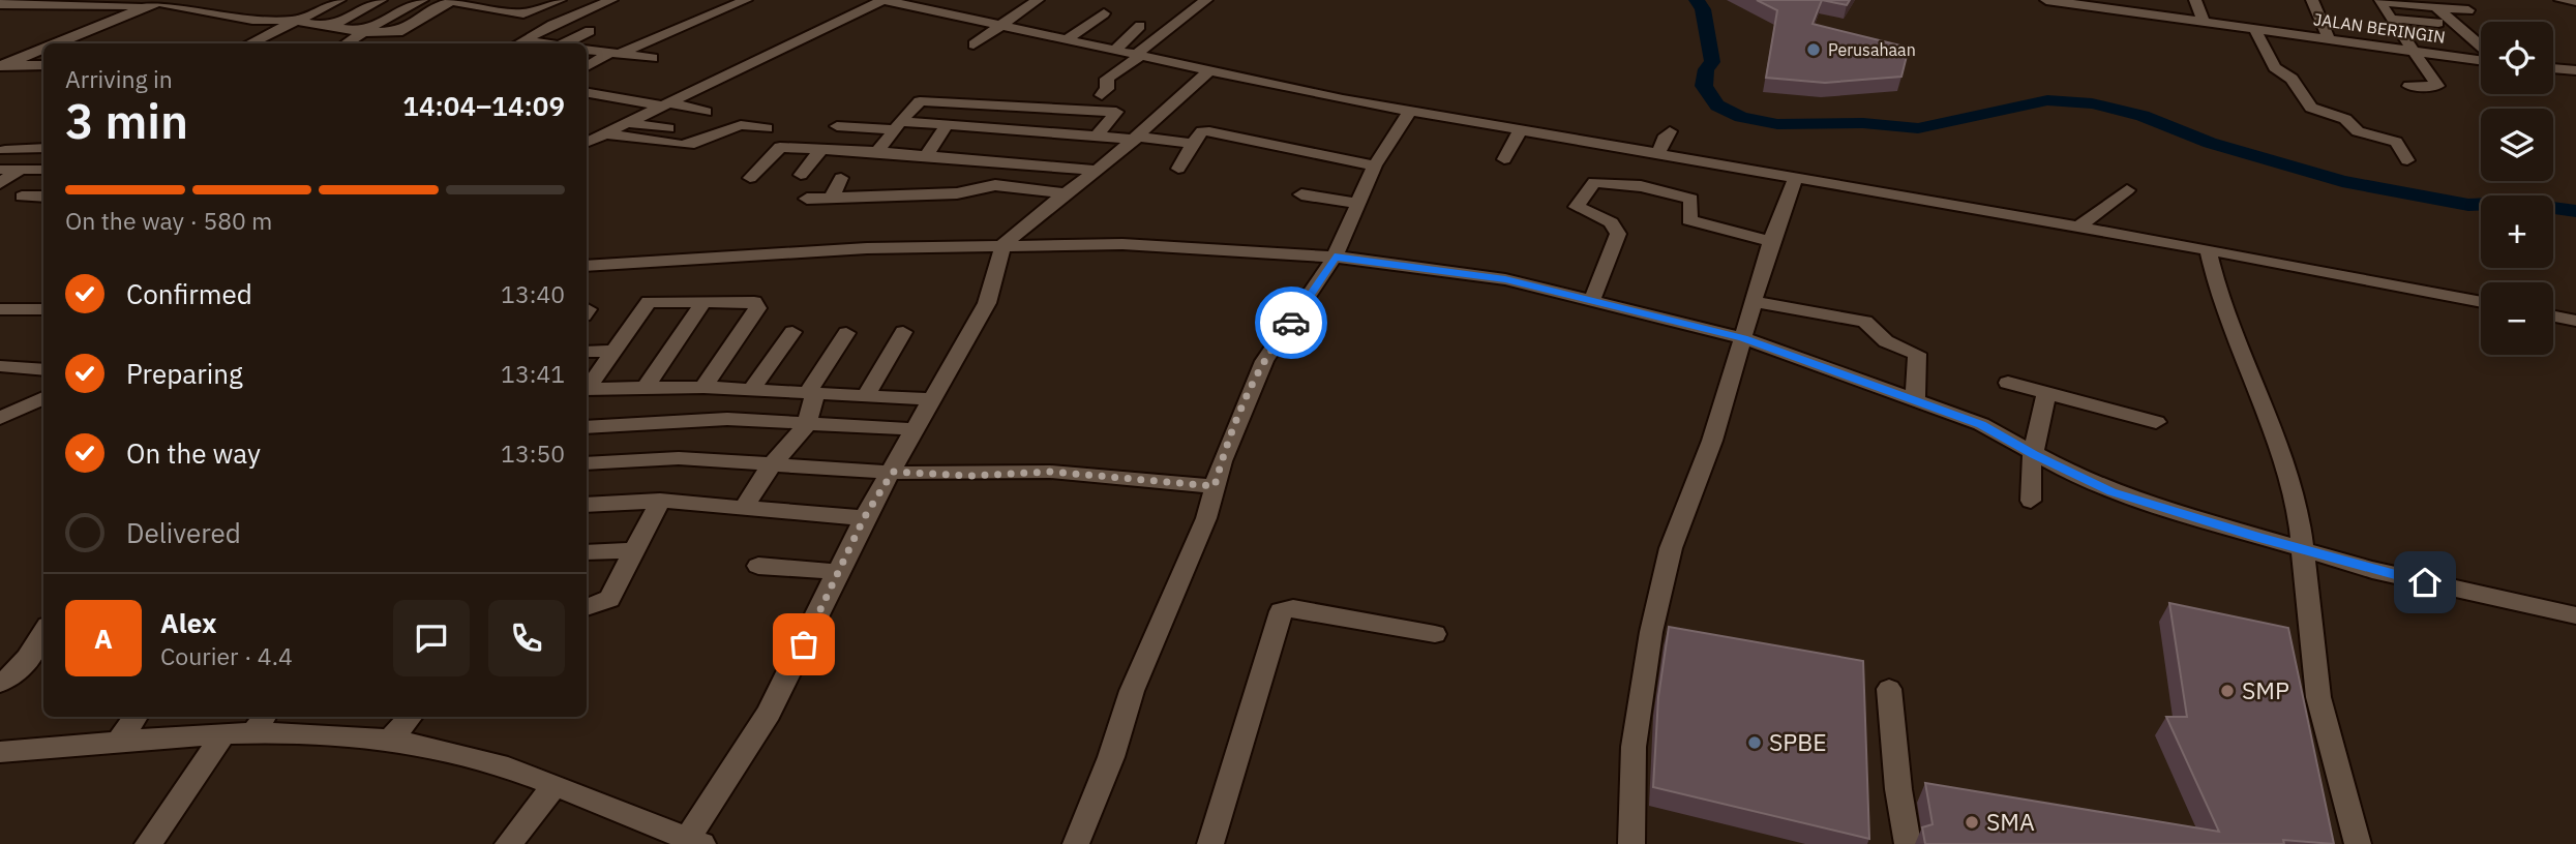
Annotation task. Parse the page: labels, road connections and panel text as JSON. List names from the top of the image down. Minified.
{"streets":{"street":["JALAN BERINGIN"]},"places":["Perusahaan","SMP","SPBE","SMA"],"page":{"map_buttons":["+","−"],"heading":["3 min","Arriving in","14:04–14:09"],"panel":["Alex","Courier · 4.4"],"bar":"On the way · 580 m","list":[["Confirmed","13:40"],["Preparing","13:41"],["On the way","13:50"],"Delivered"],"round":"A"}}
